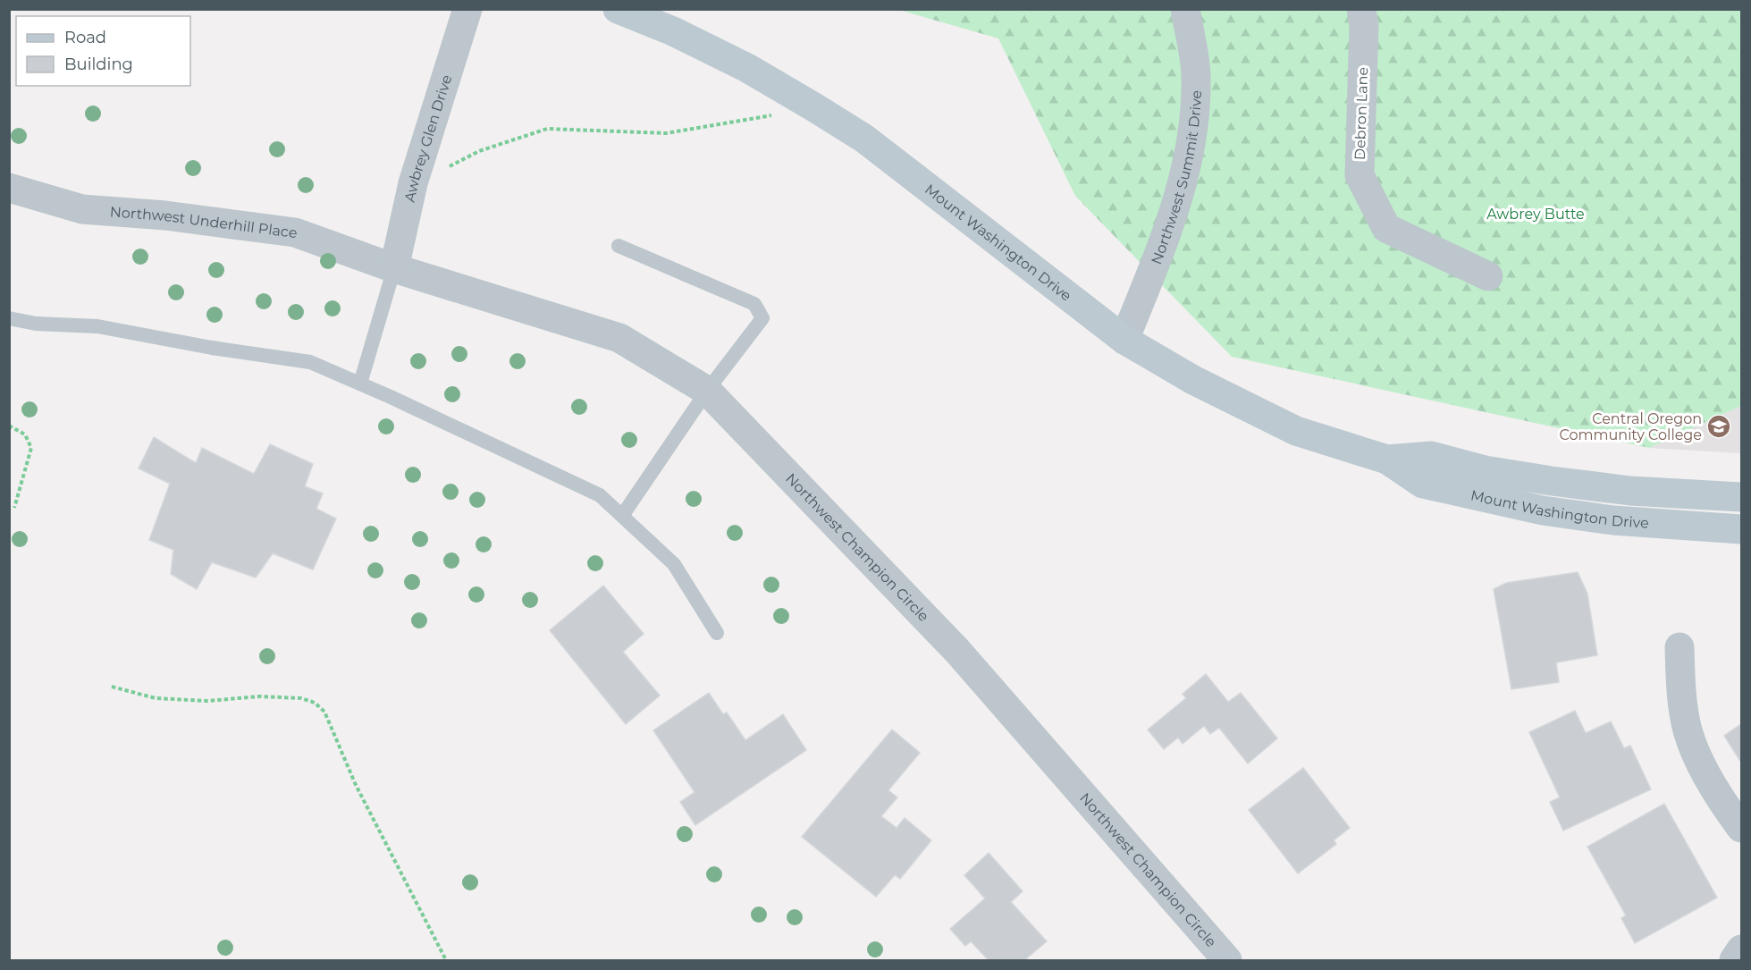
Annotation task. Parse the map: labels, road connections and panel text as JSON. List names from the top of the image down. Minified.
{"streets":{"main road":["Mount Washington Drive"],"street":["Debron Lane","Awbrey Glen Drive","Northwest Summit Drive","Northwest Underhill Place","Northwest Champion Circle"]},"crossings":[["Awbrey Glen Drive","Northwest Underhill Place"],["Awbrey Glen Drive","Northwest Champion Circle"],["Northwest Summit Drive","Mount Washington Drive"],["Northwest Underhill Place","Northwest Champion Circle"]],"parks":["Awbrey Butte"],"places":{"school or university":["Central Oregon Community College"]},"legend":["Road","Building"]}
